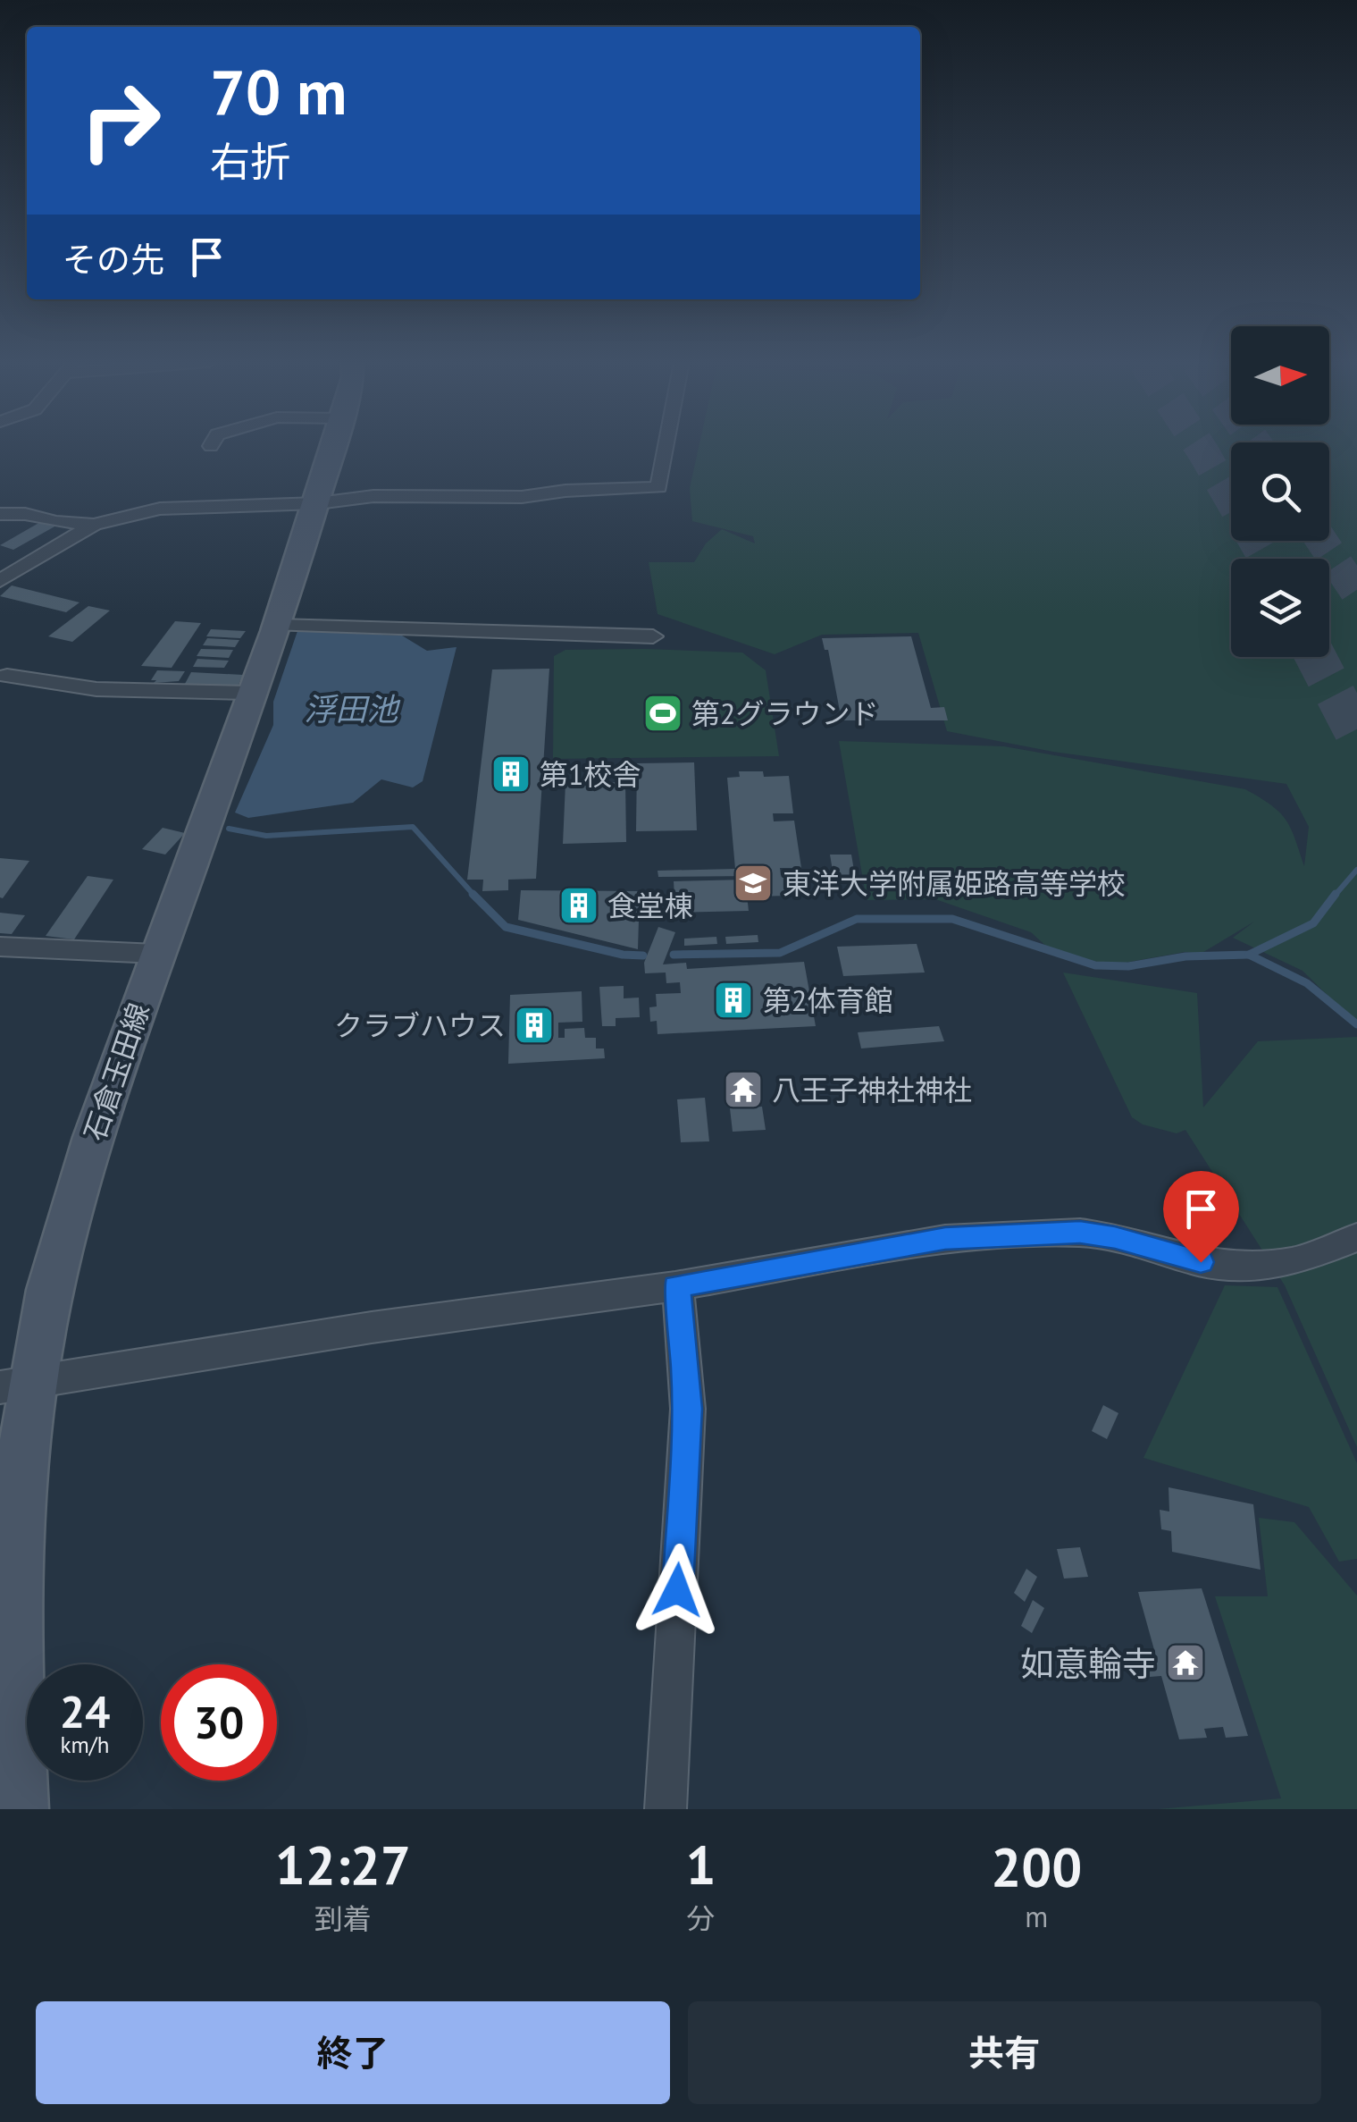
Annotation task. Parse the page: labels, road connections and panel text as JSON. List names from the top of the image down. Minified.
{"streets":{"main road":["石倉玉田線"]},"water":["浮田池"],"places":{"sports":["第2グラウンド"],"building":["第1校舎","食堂棟","第2体育館","クラブハウス"],"school or university":["東洋大学附属姫路高等学校"],"temple":["八王子神社神社","如意輪寺"]},"north":"right","page":{"turn":["70 m","右折"],"then":"その先","speed":"24 km/h","limit":"30","eta":["12:27","到着","1","分","200","m"],"buttons":["終了","共有"]}}
